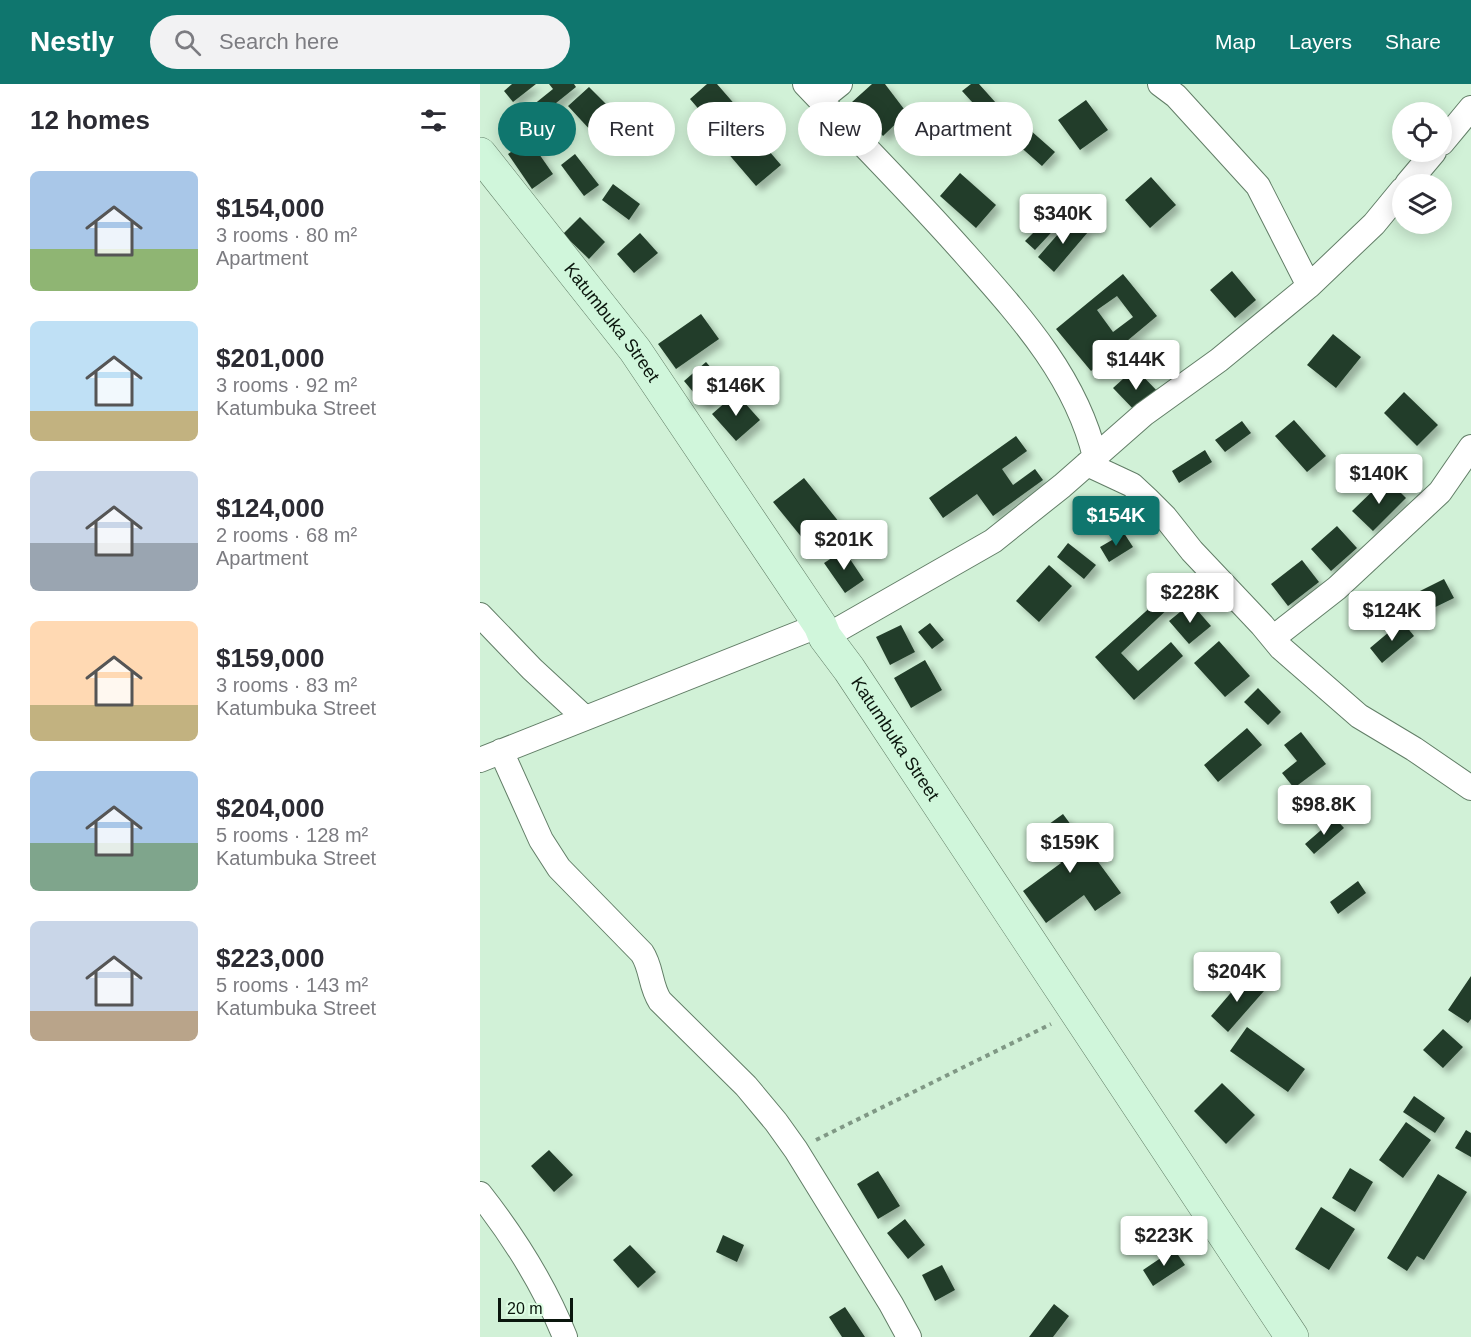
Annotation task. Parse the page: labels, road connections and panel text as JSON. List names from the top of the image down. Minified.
{"streets":{"main road":["Katumbuka Street"]},"scale_bar":"20 m","page":{"header":"Nestly","search":"Search here","nav":["Map","Layers","Share"],"heading":"12 homes","chip":["Buy","Rent","Filters","New","Apartment"],"list":[{"name":"$154,000","note":"3 rooms · 80 m² · Apartment"},{"name":"$201,000","note":"3 rooms · 92 m² · Katumbuka Street"},{"name":"$124,000","note":"2 rooms · 68 m² · Apartment"},{"name":"$159,000","note":"3 rooms · 83 m² · Katumbuka Street"},{"name":"$204,000","note":"5 rooms · 128 m² · Katumbuka Street"},{"name":"$223,000","note":"5 rooms · 143 m² · Katumbuka Street"}],"price":["$340K","$144K","$146K","$140K","$154K","$201K","$228K","$124K","$98.8K","$159K","$204K","$223K"],"scale":"20 m"}}
